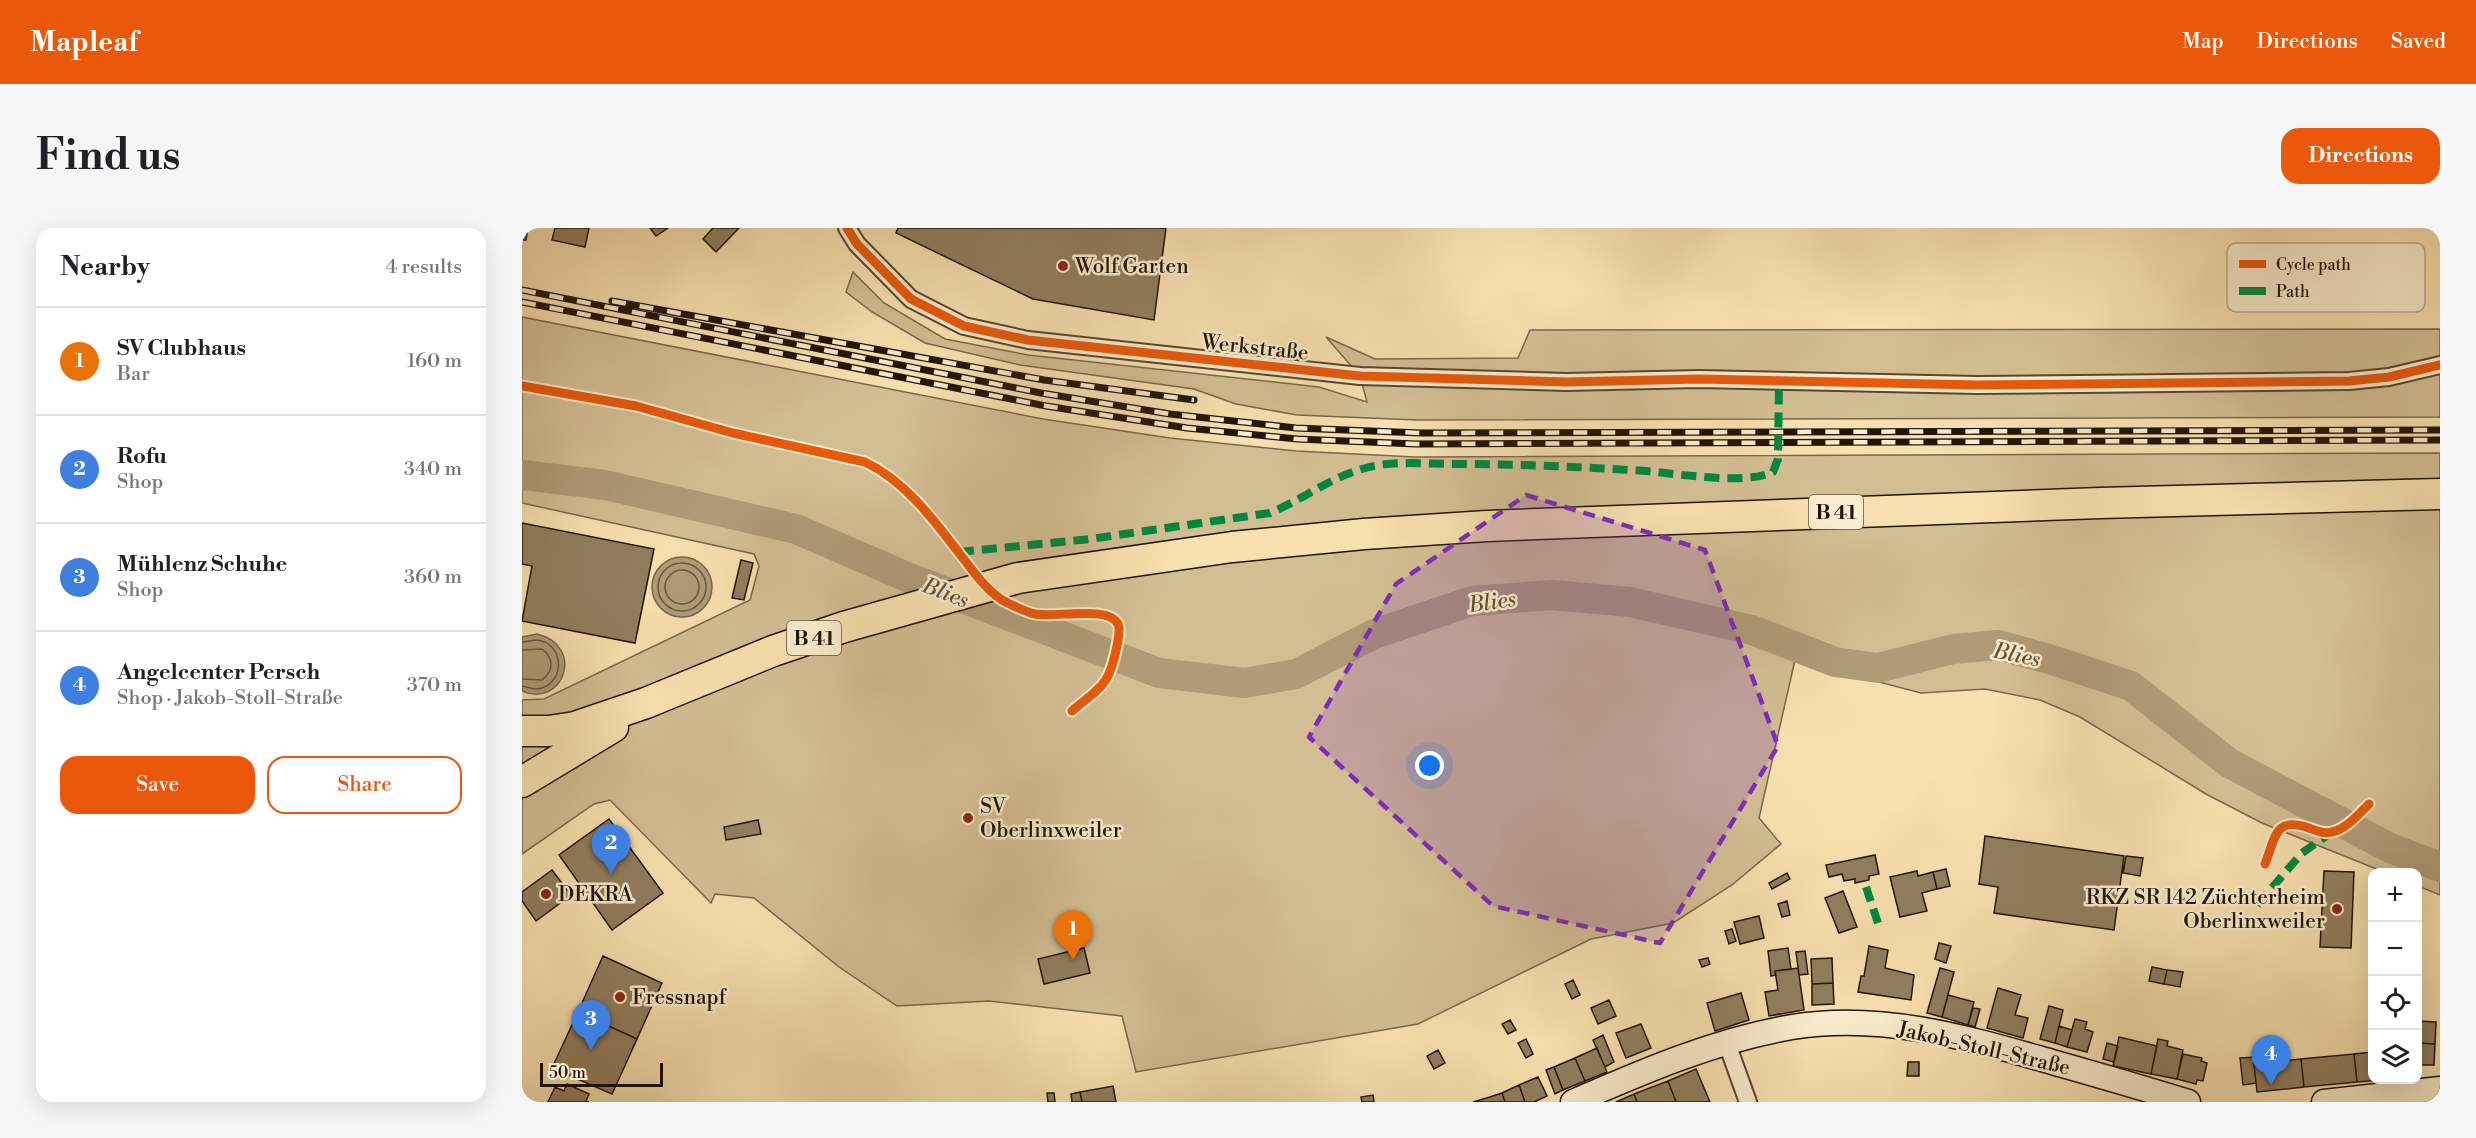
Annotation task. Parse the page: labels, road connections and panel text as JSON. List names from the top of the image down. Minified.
{"streets":{"highway":["B 41"],"main road":["Jakob-Stoll-Straße"],"street":["Werkstraße"]},"water":["Blies"],"places":["Wolf Garten","SV Oberlinxweiler","DEKRA","RKZ SR 142 Züchterheim Oberlinxweiler","Fressnapf"],"legend":["Cycle path","Path"],"scale_bar":"50 m","page":{"header":"Mapleaf","nav":["Map","Directions","Saved"],"buttons":["Directions",["Save","Share"]],"title":"Find us","heading":["Nearby","4 results"],"list":[{"mark":"1","name":"SV Clubhaus","note":"Bar","value":"160 m"},{"mark":"2","name":"Rofu","note":"Shop","value":"340 m"},{"mark":"3","name":"Mühlenz Schuhe","note":"Shop","value":"360 m"},{"mark":"4","name":"Angelcenter Persch","note":"Shop · Jakob-Stoll-Straße","value":"370 m"}],"pins":["2","1","3","4"],"map_buttons":["+","−"],"scale":"50 m"}}
